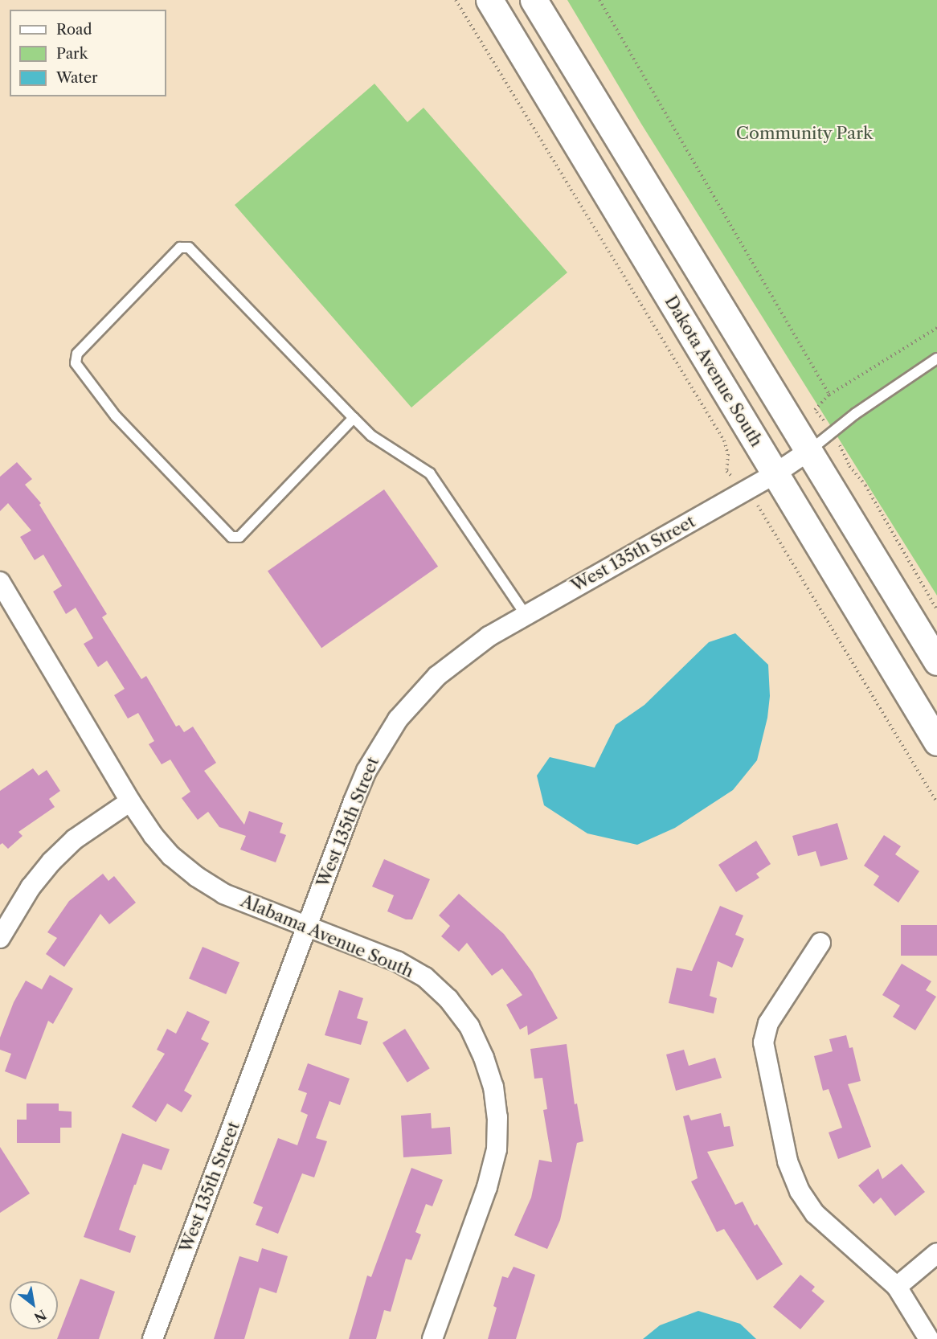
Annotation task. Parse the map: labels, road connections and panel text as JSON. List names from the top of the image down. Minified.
{"streets":{"main road":["Dakota Avenue South"],"street":["West 135th Street","Alabama Avenue South"]},"crossings":[["Dakota Avenue South","West 135th Street"],["West 135th Street","Alabama Avenue South"]],"parks":["Community Park"],"legend":["Road","Park","Water"],"north":"bottom right"}
